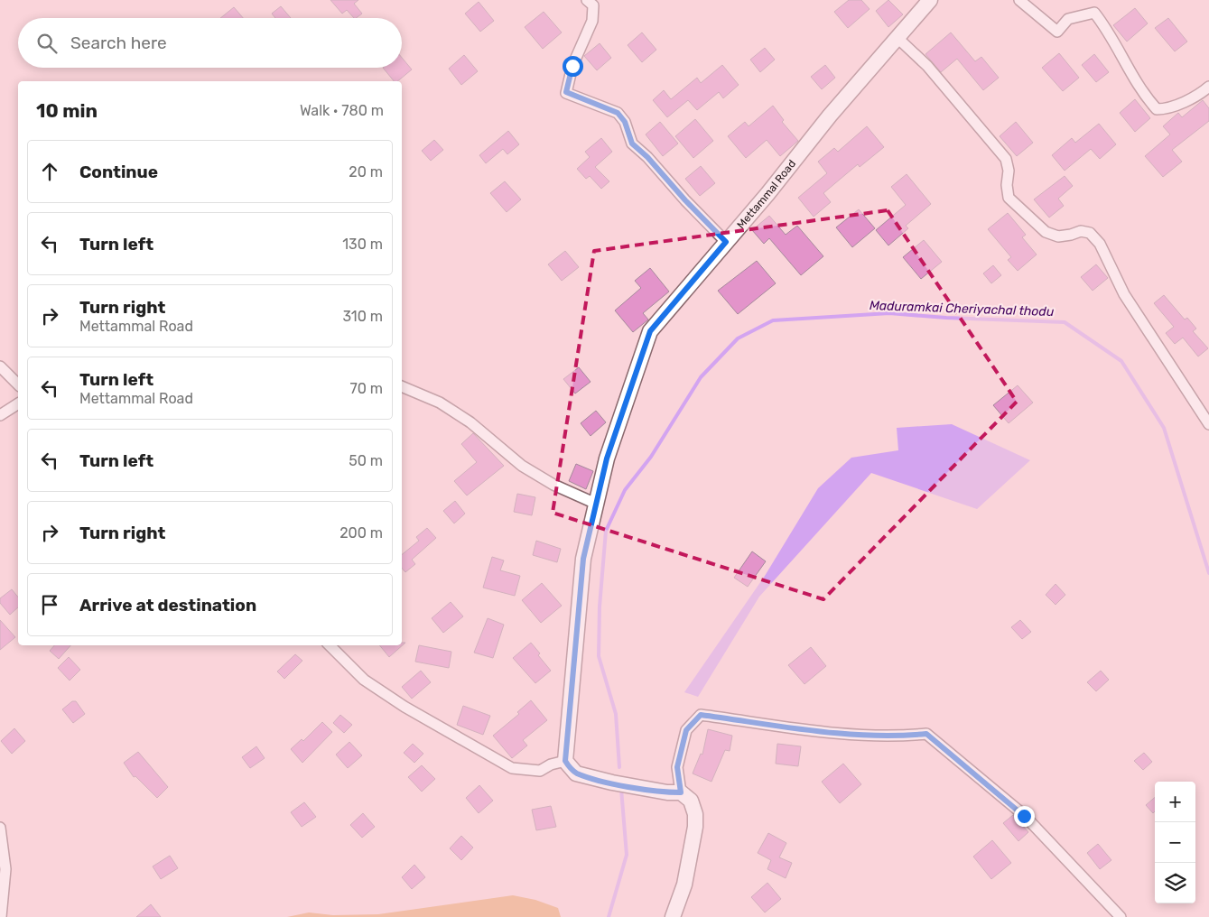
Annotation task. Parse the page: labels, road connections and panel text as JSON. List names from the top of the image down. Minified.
{"streets":{"main road":["Mettammal Road"]},"water":["Maduramkai Cheriyachal thodu"],"page":{"search":"Search here","heading":["10 min","Walk · 780 m"],"list":[["Continue","20 m"],["Turn left","130 m"],["Turn right","Mettammal Road","310 m"],["Turn left","Mettammal Road","70 m"],["Turn left","50 m"],["Turn right","200 m"],"Arrive at destination"],"map_buttons":["+","−"]}}
